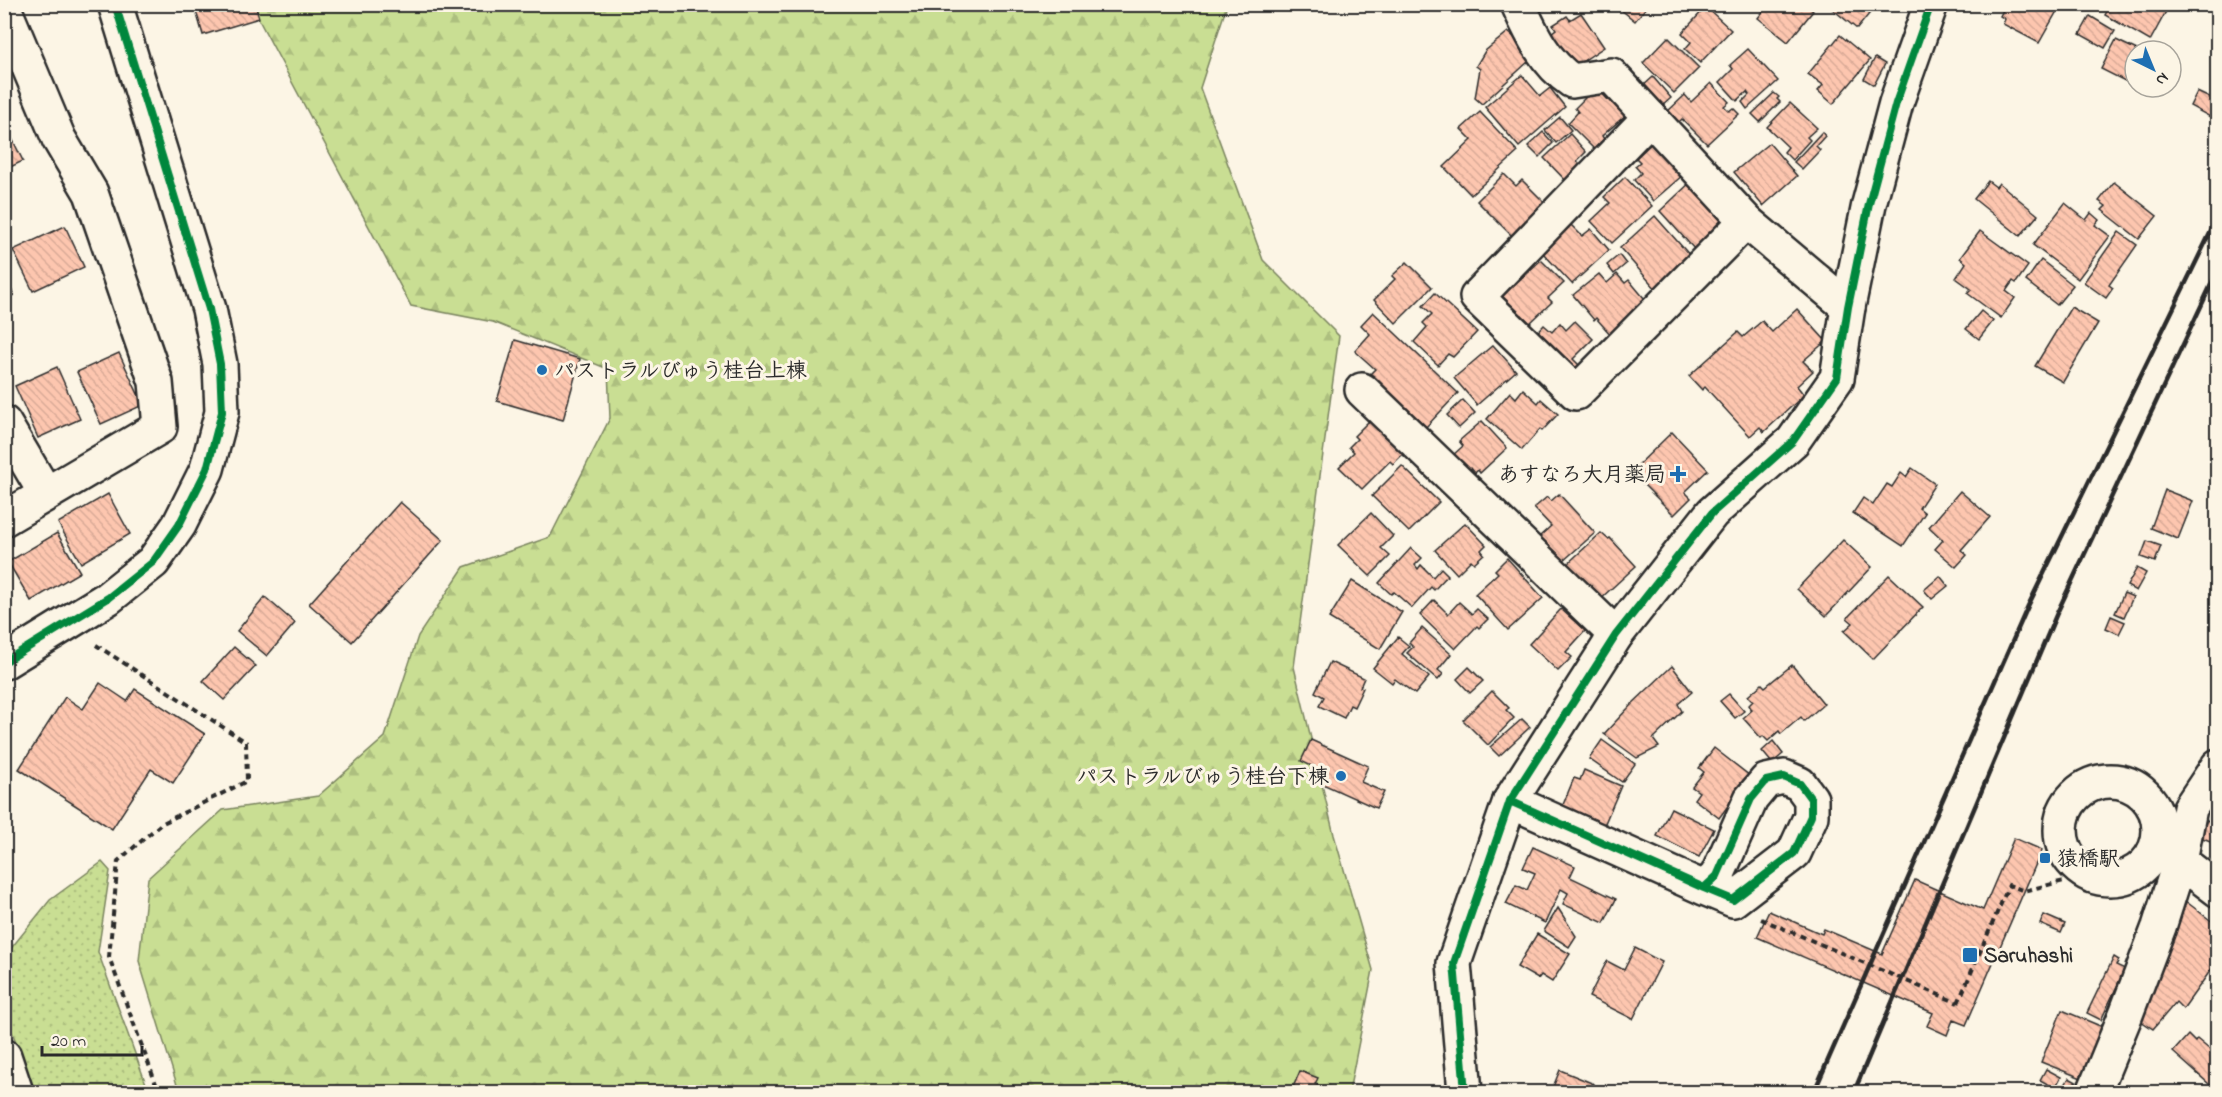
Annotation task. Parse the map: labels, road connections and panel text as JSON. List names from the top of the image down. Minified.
{"places":{"other":["パストラルびゅう桂台上棟","パストラルびゅう桂台下棟"],"health":["あすなろ大月薬局"],"transit":["猿橋駅","Saruhashi"]},"scale_bar":"20 m","north":"bottom right"}
